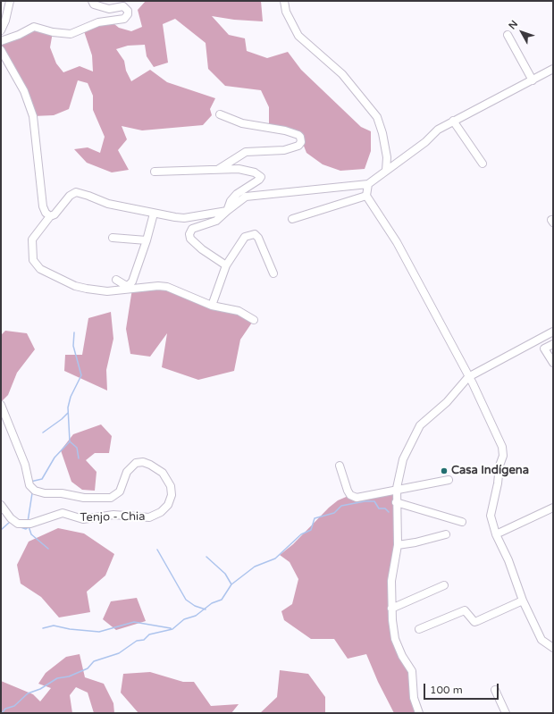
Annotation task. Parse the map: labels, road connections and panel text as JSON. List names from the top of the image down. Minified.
{"streets":{"street":["Tenjo - Chia"]},"places":["Casa Indígena"],"scale_bar":"100 m","north":"top left"}
